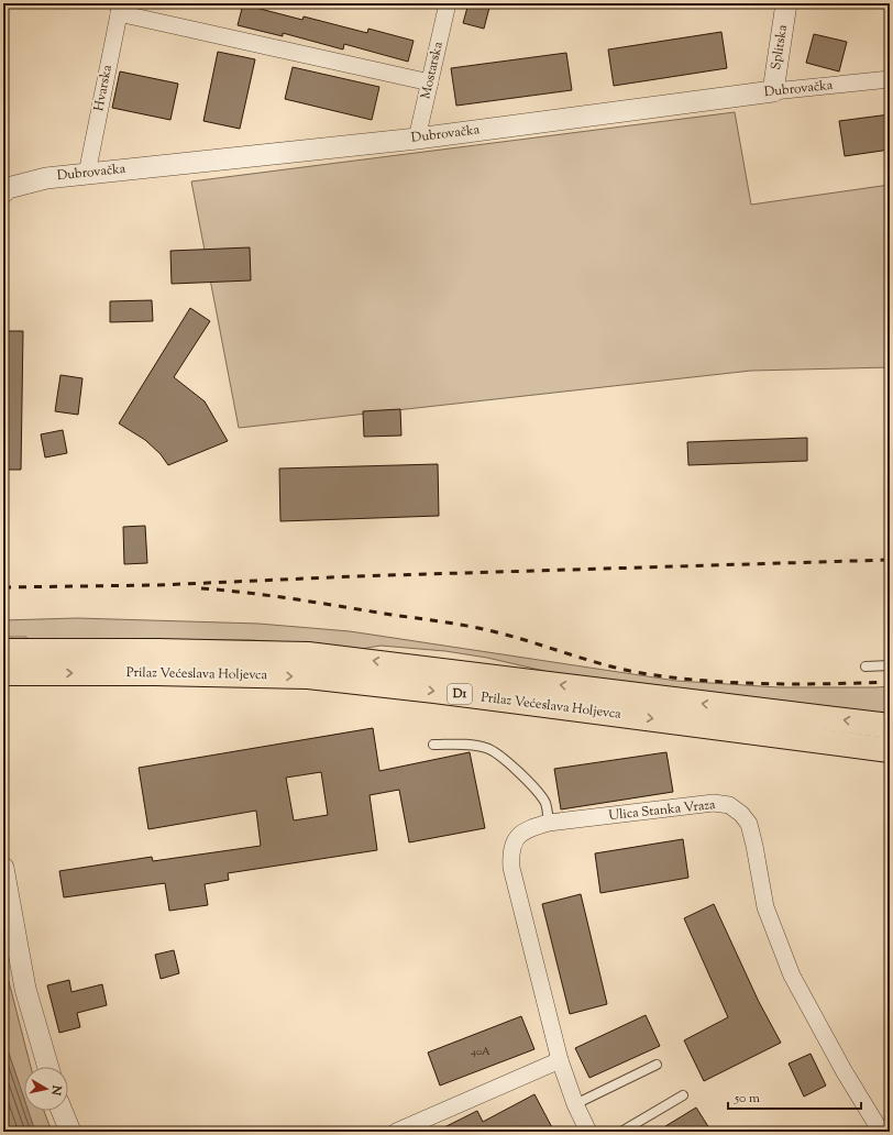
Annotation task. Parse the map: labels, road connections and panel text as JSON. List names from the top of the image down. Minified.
{"streets":{"highway":["Prilaz Većeslava Holjevca","D1"],"street":["Splitska","Mostarska","Hvarska","Dubrovačka","Ulica Stanka Vraza"]},"crossings":[["Splitska","Dubrovačka"],["Mostarska","Dubrovačka"],["Hvarska","Dubrovačka"],["Prilaz Većeslava Holjevca","D1"]],"house_numbers":["40A"],"scale_bar":"50 m","north":"right"}
